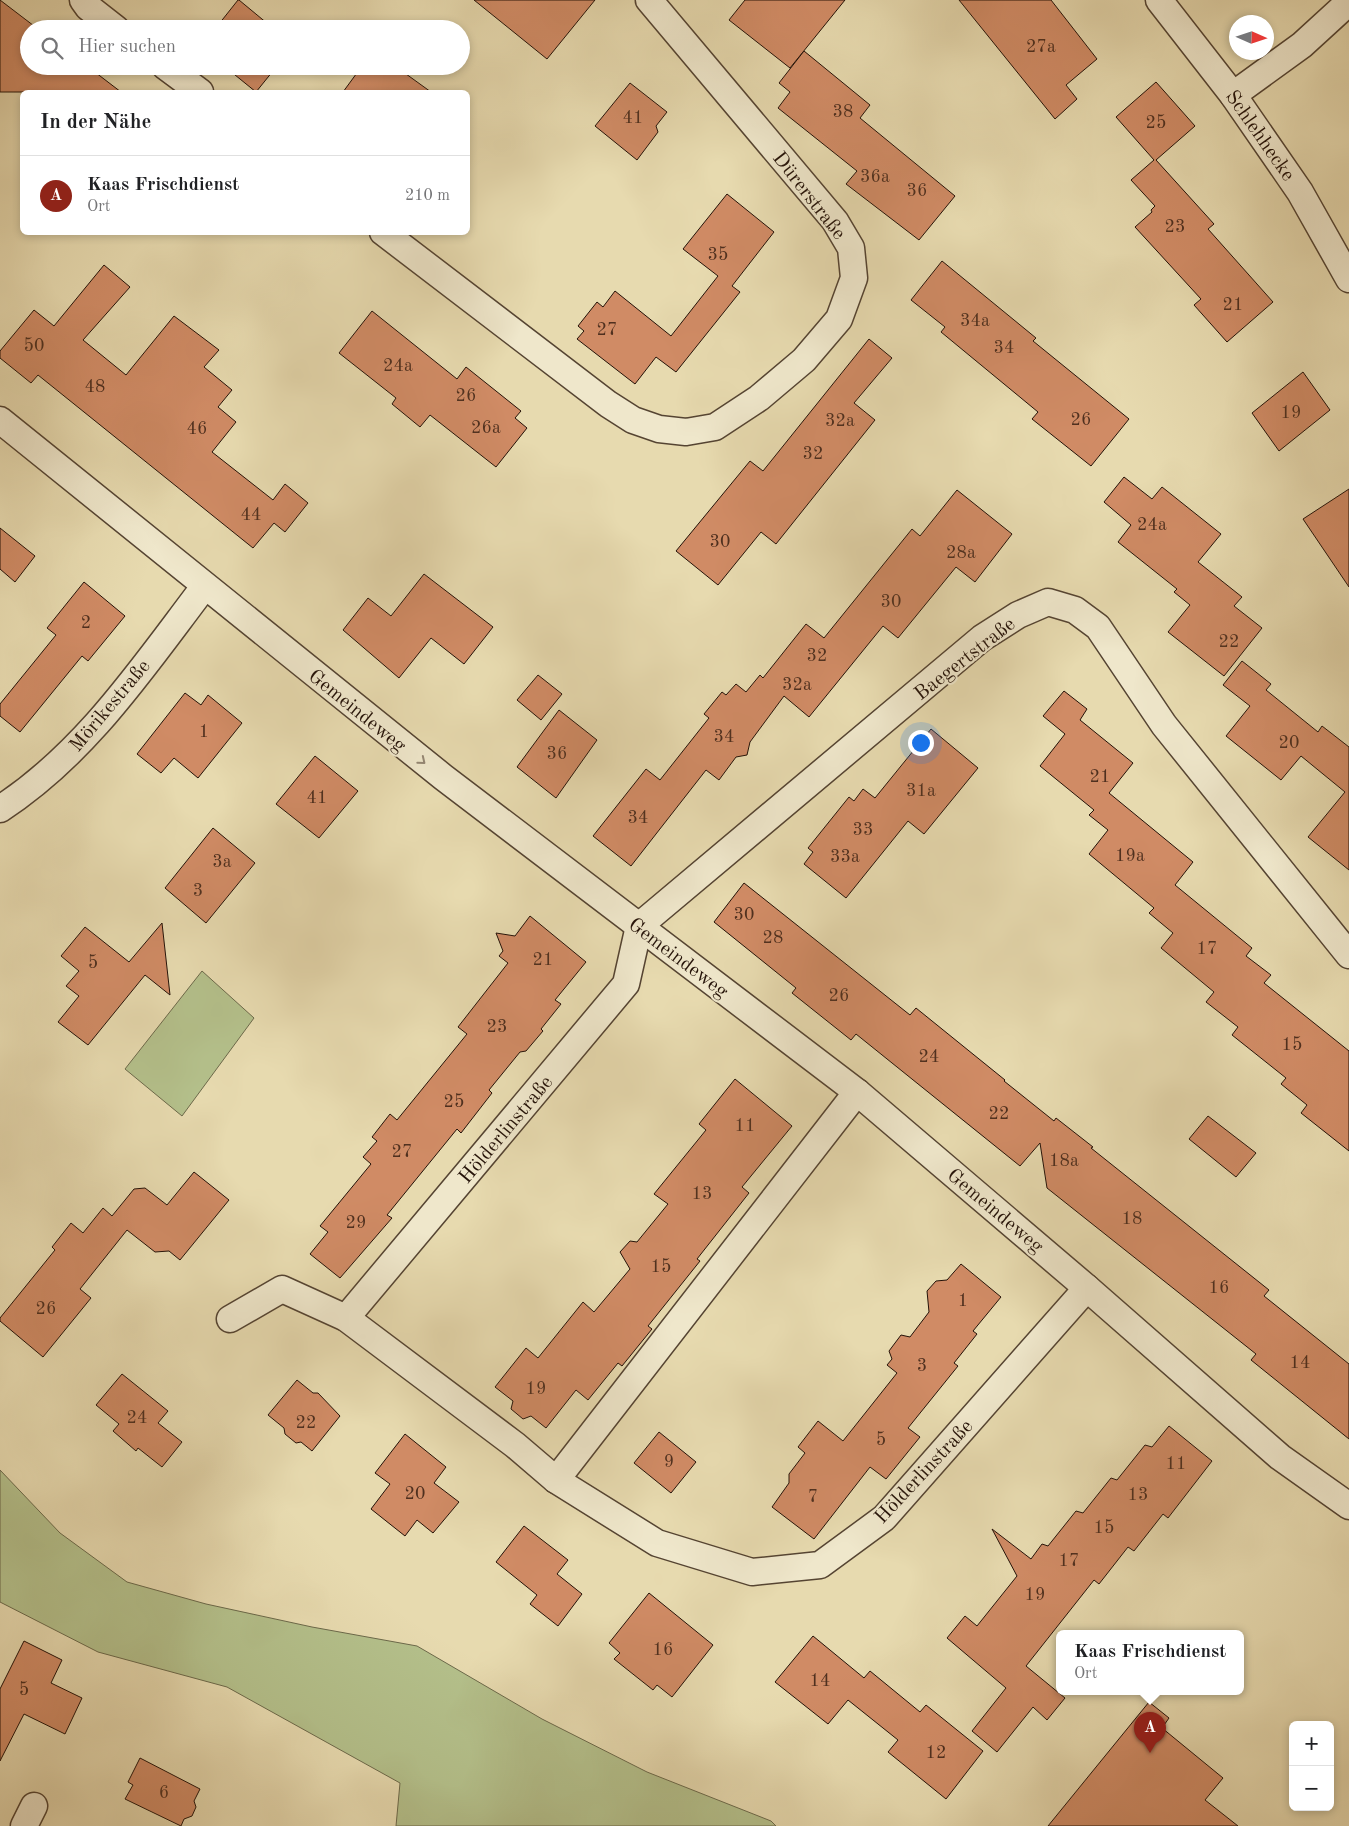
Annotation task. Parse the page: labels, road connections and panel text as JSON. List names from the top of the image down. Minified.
{"streets":{"street":["Schlehhecke","Dürerstraße","Baegertstraße","Mörikestraße","Gemeindeweg","Hölderlinstraße"]},"crossings":[["Baegertstraße","Gemeindeweg"],["Baegertstraße","Hölderlinstraße"],["Mörikestraße","Gemeindeweg"],["Gemeindeweg","Hölderlinstraße"]],"house_numbers":["27a","38","41","25","36a","36","23","35","21","34a","27","50","34","24a","48","26","19","26","32a","26a","46","32","44","24a","30","28a","30","2","22","32","32a","1","34","20","36","21","31a","41","34","33","19a","33a","3a","3","30","28","17","21","5","26","23","15","24","25","22","11","27","18a","13","18","29","15","16","1","26","14","3","19","24","22","5","9","11","20","13","7","15","17","19","16","14","5","12","6"],"north":"right","page":{"search":"Hier suchen","heading":"In der Nähe","list":[{"mark":"A","name":"Kaas Frischdienst","note":"Ort","value":"210 m"}],"popup":["Kaas Frischdienst","Ort"],"pins":"A","map_buttons":["+","−"]}}
